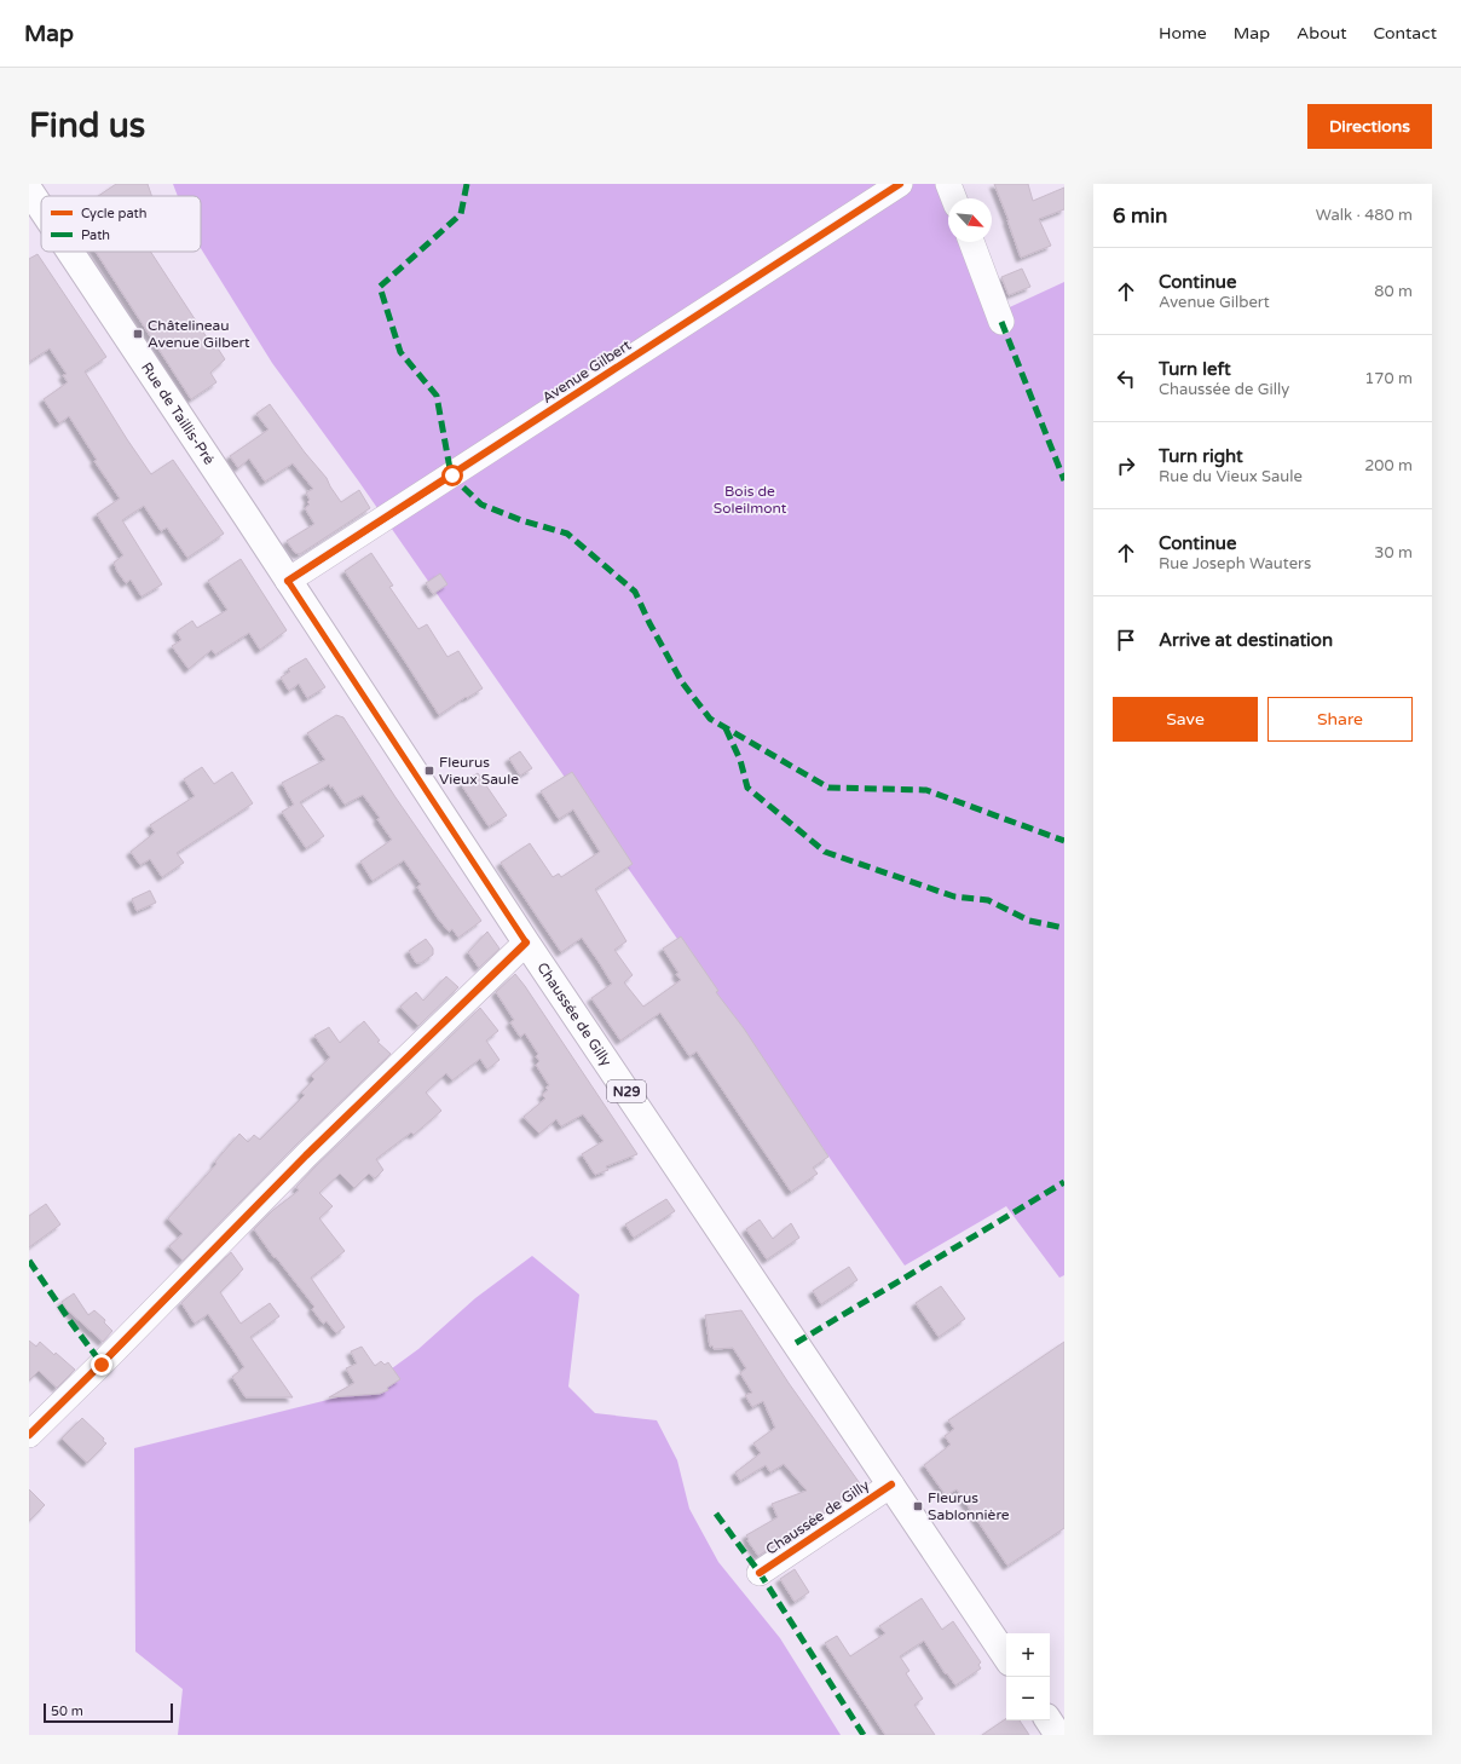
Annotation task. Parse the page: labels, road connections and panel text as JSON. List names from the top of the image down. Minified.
{"streets":{"main road":["Rue de Taillis-Pré","Chaussée de Gilly","N29"],"street":["Avenue Gilbert"]},"crossings":[["Avenue Gilbert","Chaussée de Gilly"],["Rue de Taillis-Pré","Chaussée de Gilly"]],"parks":["Bois de Soleilmont"],"places":{"transit":["Châtelineau Avenue Gilbert","Fleurus Vieux Saule","Fleurus Sablonnière"]},"legend":["Cycle path","Path"],"scale_bar":"50 m","north":"bottom right","page":{"header":"Map","nav":["Home","Map","About","Contact"],"buttons":["Directions",["Save","Share"]],"title":"Find us","heading":["6 min","Walk · 480 m"],"list":[["Continue","Avenue Gilbert","80 m"],["Turn left","Chaussée de Gilly","170 m"],["Turn right","Rue du Vieux Saule","200 m"],["Continue","Rue Joseph Wauters","30 m"],"Arrive at destination"],"map_buttons":["+","−"],"scale":"50 m"}}
